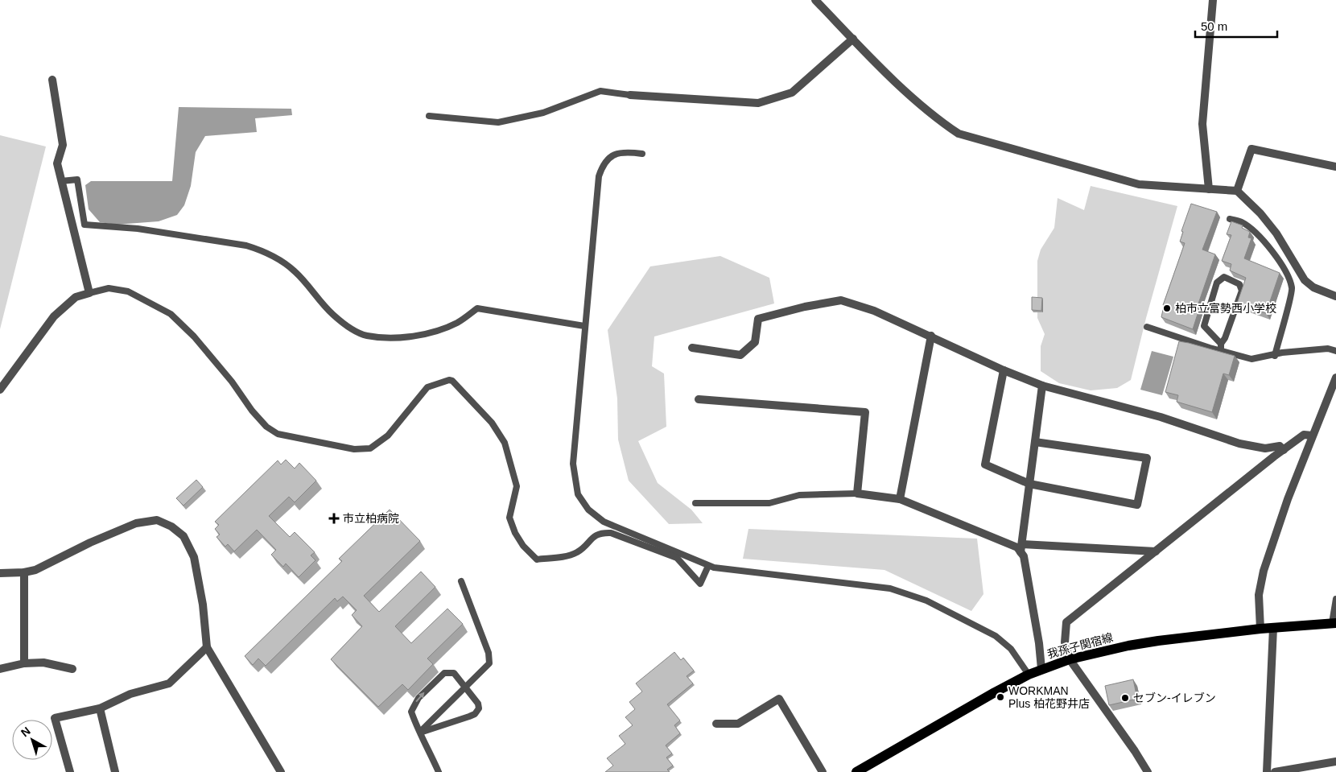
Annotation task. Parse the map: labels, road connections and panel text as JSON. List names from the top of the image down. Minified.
{"streets":{"main road":["我孫子関宿線"]},"places":{"other":["柏市立富勢西小学校","WORKMAN Plus 柏花野井店","セブン-イレブン"],"health":["市立柏病院"]},"scale_bar":"50 m","north":"top left"}
